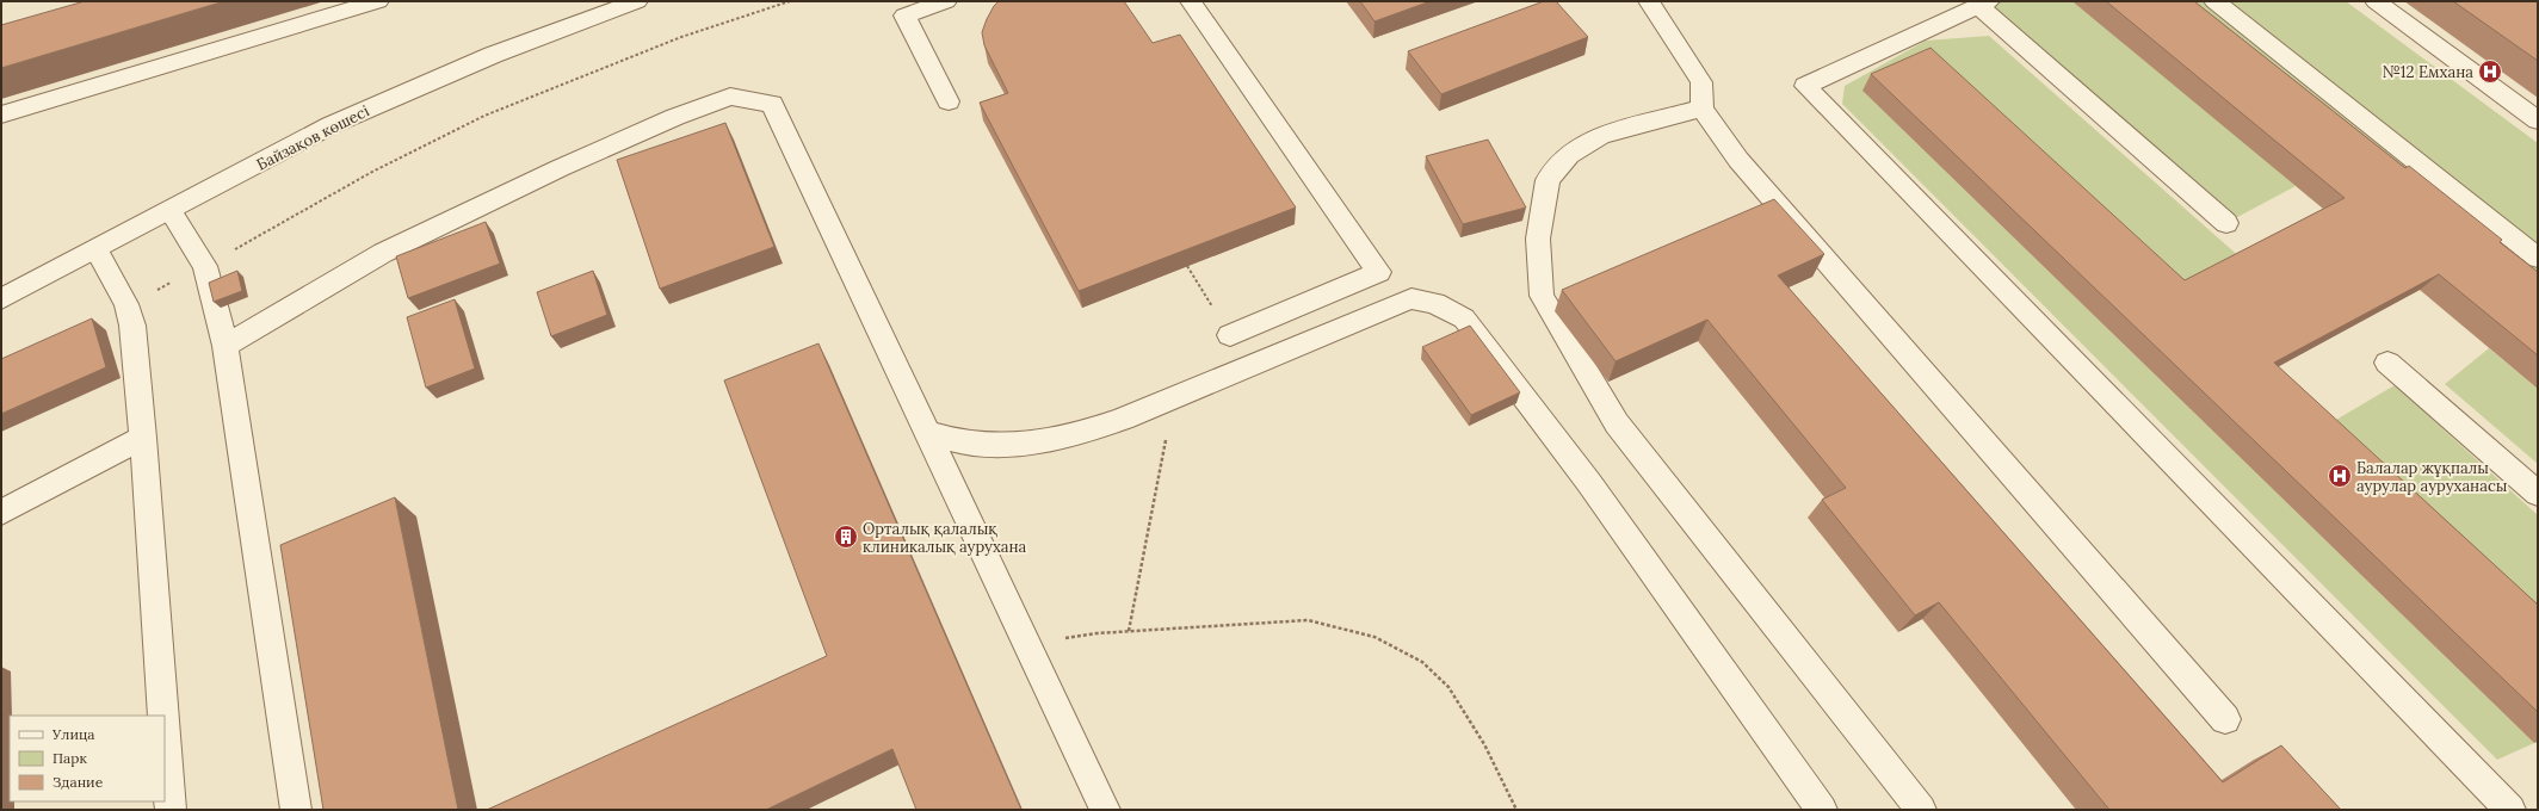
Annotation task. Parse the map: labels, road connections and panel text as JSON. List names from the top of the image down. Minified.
{"streets":{"street":["Байзақов көшесі"]},"places":{"hospital":["№12 Емхана","Балалар жұқпалы аурулар ауруханасы"],"building":["Орталық қалалық клиникалық аурухана"]},"legend":["Улица","Парк","Здание"]}
